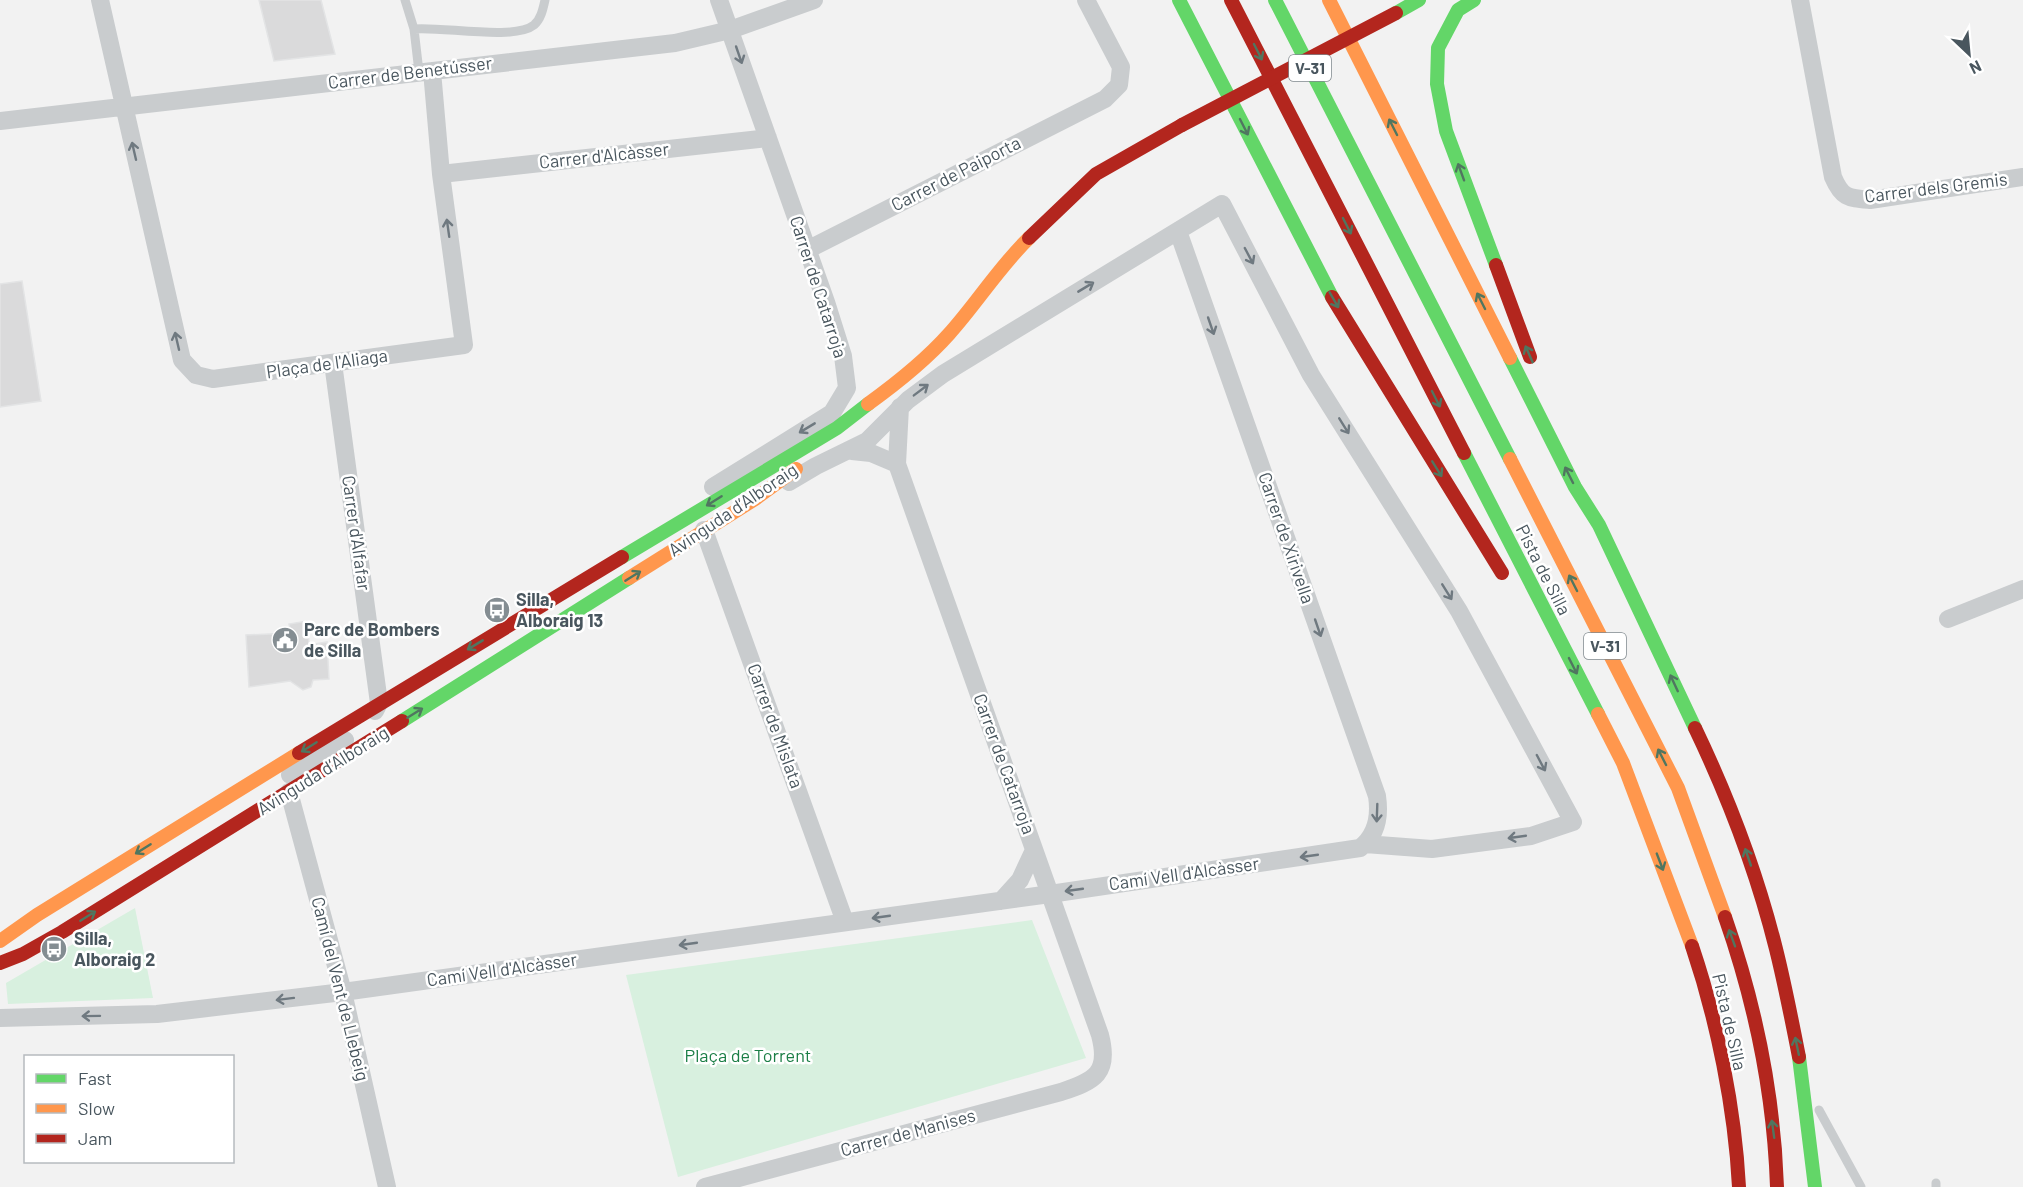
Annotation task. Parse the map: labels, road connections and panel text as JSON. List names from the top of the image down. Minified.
{"streets":{"main road":["V-31","Avinguda d’Alboraig","Pista de Silla"],"street":["Carrer de Benetússer","Carrer d'Alcàsser","Carrer de Paiporta","Carrer dels Gremis","Carrer de Catarroja","Plaça de l'Aliaga","Carrer d'Alfafar","Carrer de Xirivella","Carrer de Mislata","Camí Vell d'Alcàsser","Camí del Vent de Llebeig","Carrer de Manises"]},"crossings":[["Carrer de Benetússer","Carrer de Catarroja"],["Carrer de Benetússer","Plaça de l'Aliaga"],["Carrer d'Alcàsser","Carrer de Catarroja"],["Carrer d'Alcàsser","Plaça de l'Aliaga"],["Carrer de Paiporta","Carrer de Catarroja"],["Carrer de Catarroja","Avinguda d’Alboraig"],["Carrer de Catarroja","Camí Vell d'Alcàsser"],["Carrer de Catarroja","Carrer de Manises"],["Plaça de l'Aliaga","Carrer d'Alfafar"],["Avinguda d’Alboraig","Carrer d'Alfafar"],["Avinguda d’Alboraig","Carrer de Mislata"],["Avinguda d’Alboraig","Camí del Vent de Llebeig"],["Carrer de Xirivella","Camí Vell d'Alcàsser"],["Carrer de Mislata","Camí Vell d'Alcàsser"],["Camí Vell d'Alcàsser","Camí del Vent de Llebeig"]],"one_way":["Carrer de Xirivella","Camí Vell d'Alcàsser"],"parks":["Plaça de Torrent"],"places":{"bus stop":["Silla, Alboraig 13","Silla, Alboraig 2"],"public building":["Parc de Bombers de Silla"]},"legend":["Fast","Slow","Jam"],"north":"bottom right"}
